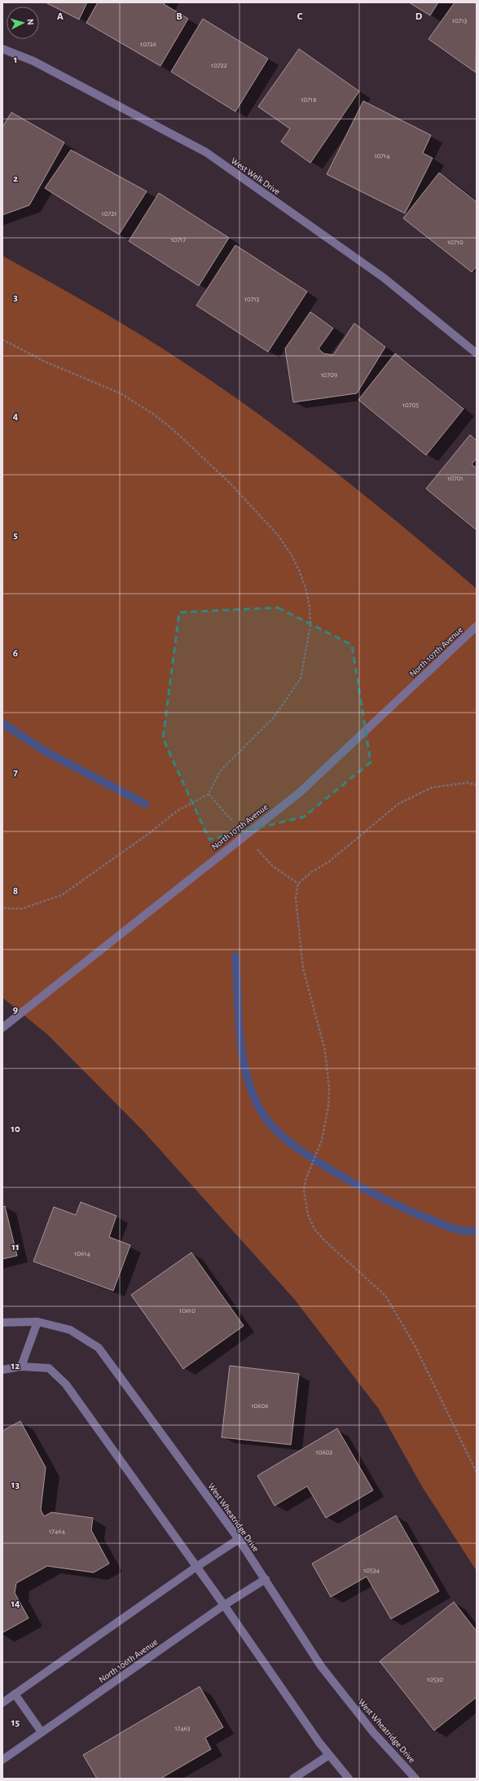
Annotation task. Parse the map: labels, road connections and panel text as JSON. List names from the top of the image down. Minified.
{"streets":{"street":["West Welk Drive","North 107th Avenue","West Wheatridge Drive","North 106th Avenue"]},"crossings":[["West Wheatridge Drive","North 106th Avenue"]],"house_numbers":["10713","10726","10722","10718","10714","10721","10717","10710","10713","10709","10705","10701","10614","10610","10606","10602","17464","10534","10530","17463"],"north":"right","grid":{"columns":["A","B","C","D"],"rows":["1","2","3","4","5","6","7","8","9","10","11","12","13","14","15"]}}
